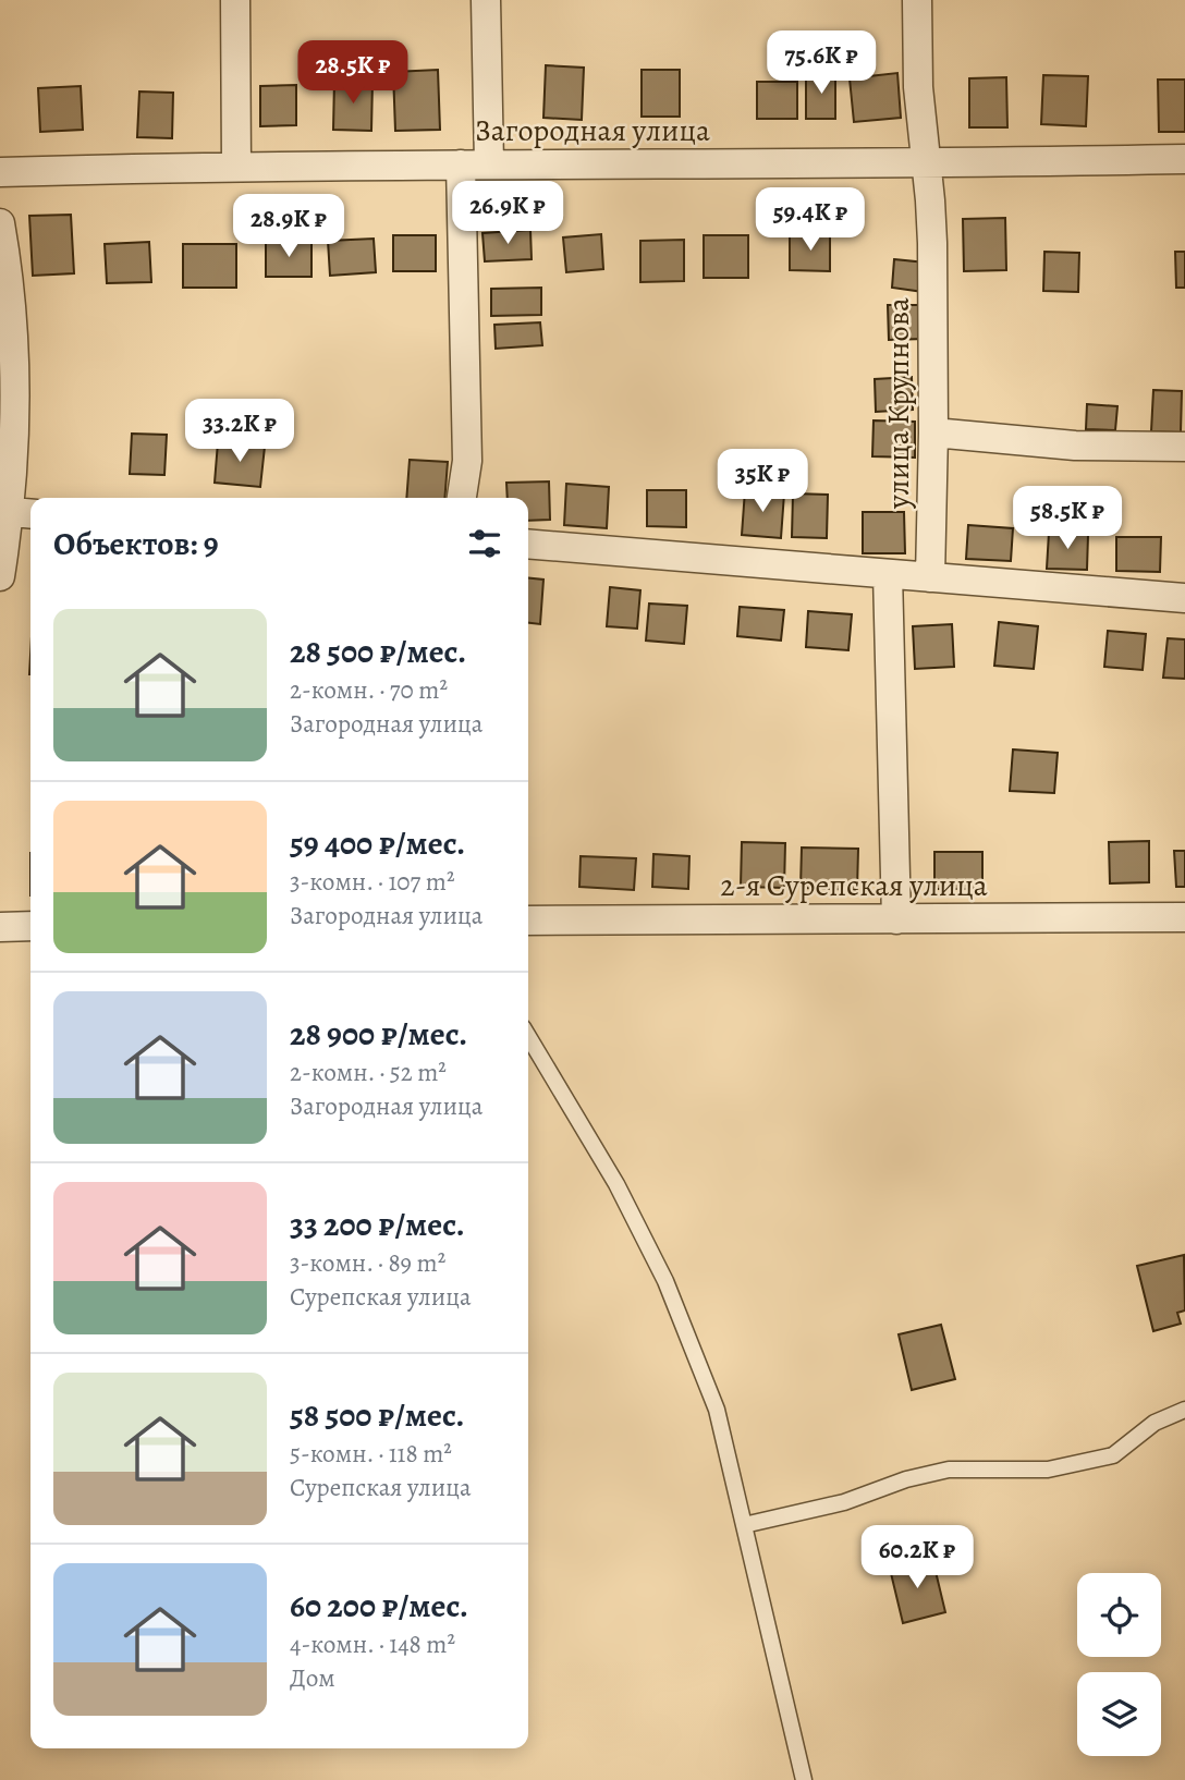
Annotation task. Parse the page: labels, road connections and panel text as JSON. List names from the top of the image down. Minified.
{"streets":{"street":["Загородная улица","улица Крупнова","2-я Сурепская улица"]},"crossings":[["Загородная улица","улица Крупнова"]],"page":{"price":["75.6K ₽","28.5K ₽","26.9K ₽","59.4K ₽","28.9K ₽","33.2K ₽","35K ₽","58.5K ₽","60.2K ₽"],"heading":"Объектов: 9","list":[{"name":"28 500 ₽/мес.","note":"2-комн. · 70 m² · Загородная улица"},{"name":"59 400 ₽/мес.","note":"3-комн. · 107 m² · Загородная улица"},{"name":"28 900 ₽/мес.","note":"2-комн. · 52 m² · Загородная улица"},{"name":"33 200 ₽/мес.","note":"3-комн. · 89 m² · Сурепская улица"},{"name":"58 500 ₽/мес.","note":"5-комн. · 118 m² · Сурепская улица"},{"name":"60 200 ₽/мес.","note":"4-комн. · 148 m² · Дом"}]}}
